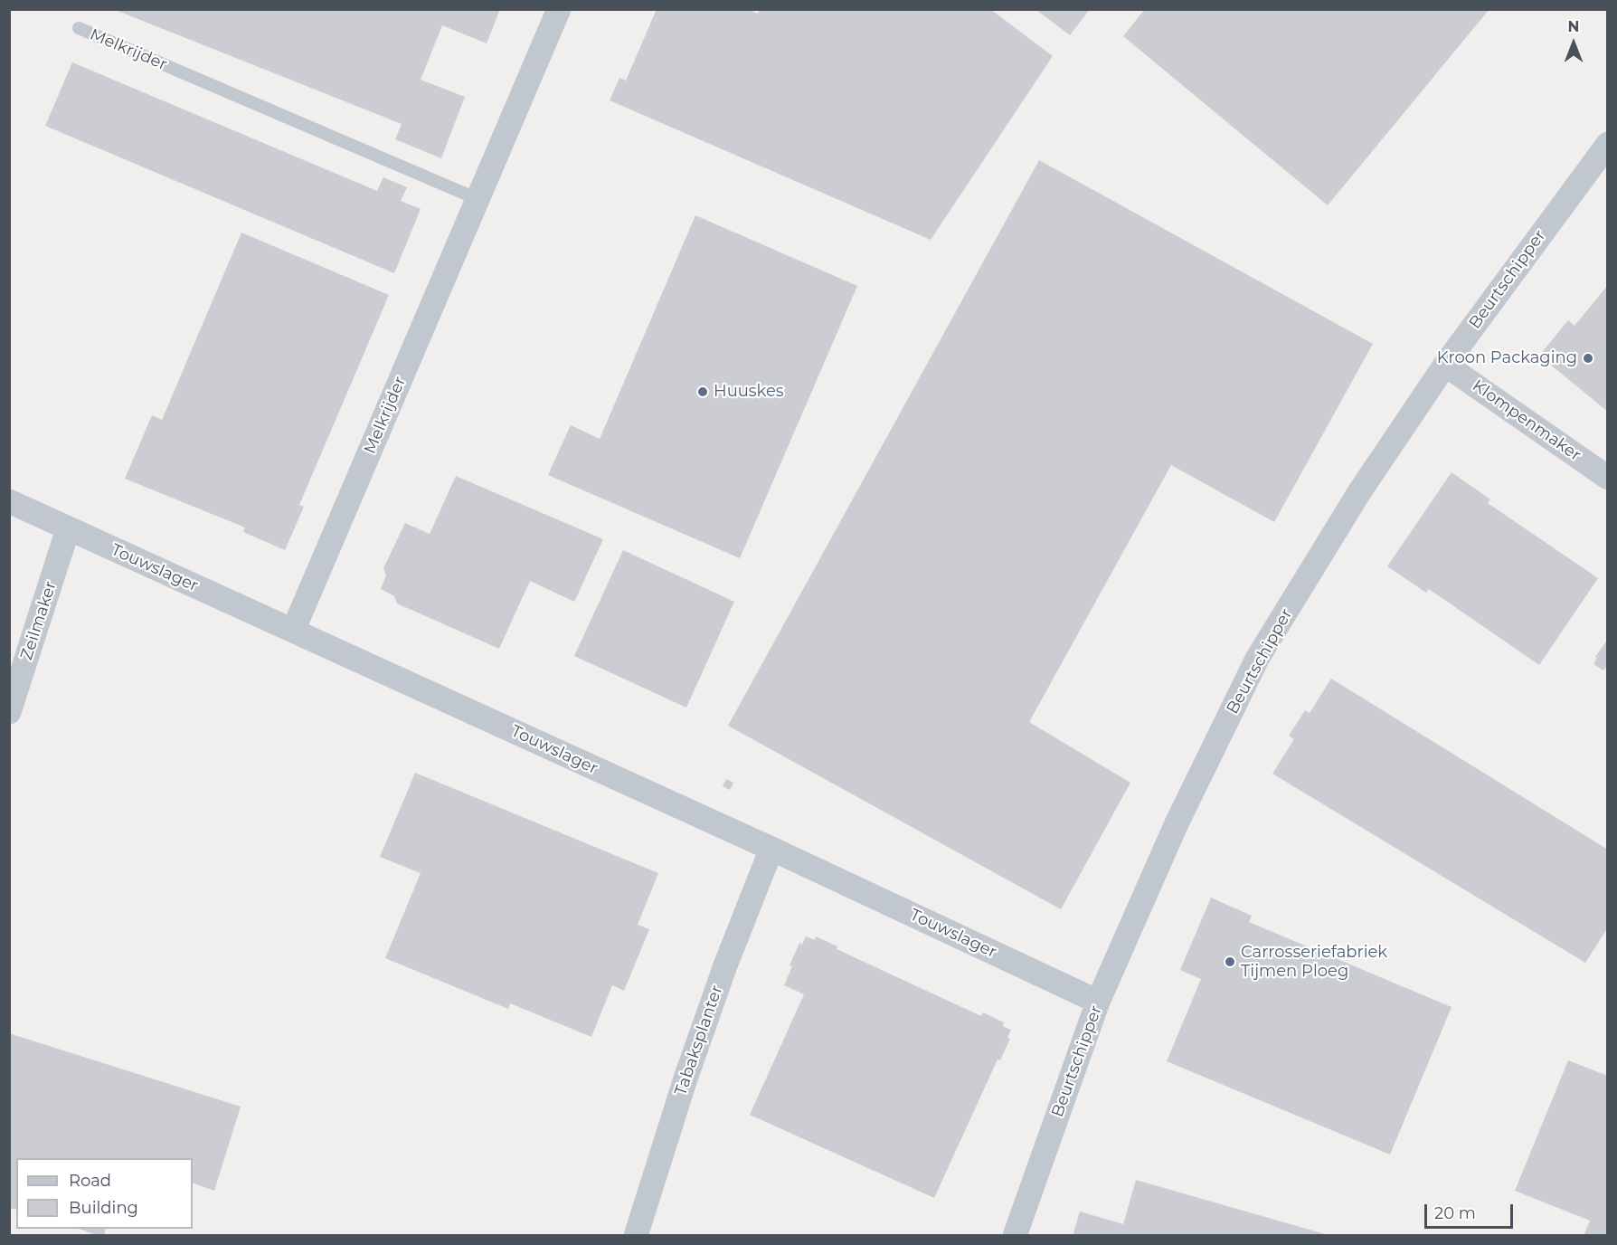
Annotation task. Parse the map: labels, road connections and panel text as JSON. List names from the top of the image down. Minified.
{"streets":{"street":["Melkrijder","Beurtschipper","Klompenmaker","Touwslager","Zeilmaker","Tabaksplanter"]},"crossings":[["Melkrijder","Touwslager"],["Beurtschipper","Klompenmaker"],["Beurtschipper","Touwslager"],["Touwslager","Zeilmaker"],["Touwslager","Tabaksplanter"]],"places":["Kroon Packaging","Huuskes","Carrosseriefabriek Tijmen Ploeg"],"legend":["Road","Building"],"scale_bar":"20 m","north":"top"}
